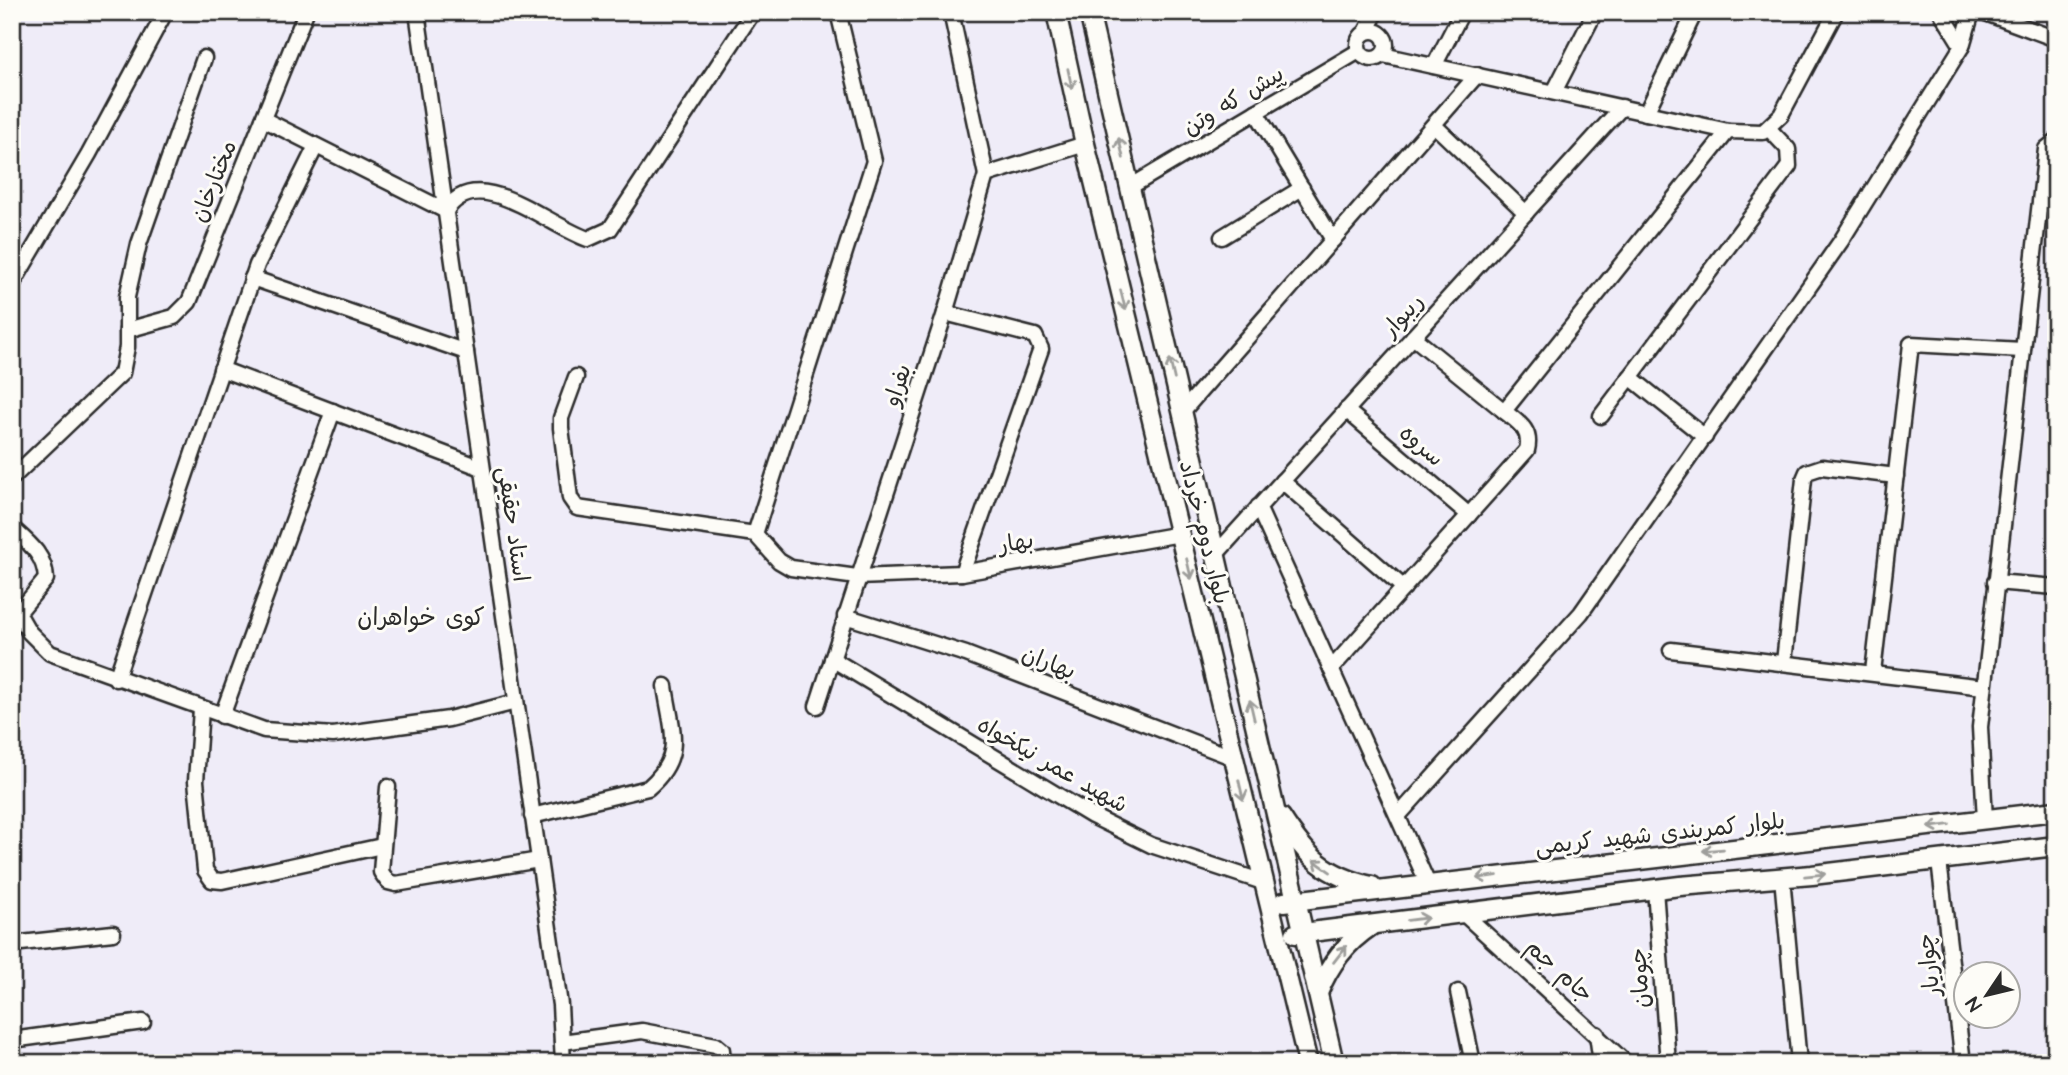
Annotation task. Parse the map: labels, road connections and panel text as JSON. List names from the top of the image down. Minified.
{"streets":{"street":["پیش که وتن","مختارخان","ریبوار","بفراو","سروه","استاد حقیقی","بلوار دوم خرداد","بهار","بهاران","شهید عمر نیکخواه","بلوار کمربندی شهید کریمی","چواریار","جام جم","چومان"]},"crossings":[["پیش که وتن","بلوار دوم خرداد"],["ریبوار","سروه"],["ریبوار","بلوار دوم خرداد"],["بفراو","بهار"],["بفراو","بهاران"],["بفراو","شهید عمر نیکخواه"],["بلوار دوم خرداد","بهار"],["بلوار دوم خرداد","بهاران"],["بلوار دوم خرداد","شهید عمر نیکخواه"],["بلوار دوم خرداد","بلوار کمربندی شهید کریمی"]],"districts":["کوی خواهران"],"north":"bottom left"}
